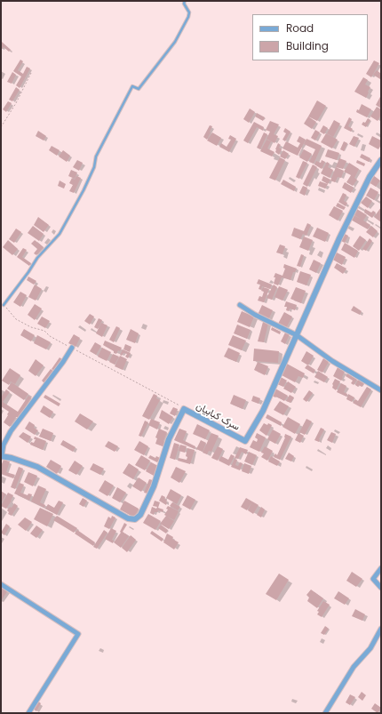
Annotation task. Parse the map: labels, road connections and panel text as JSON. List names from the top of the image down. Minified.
{"streets":{"street":["سرک کبابیان"]},"legend":["Road","Building"]}
